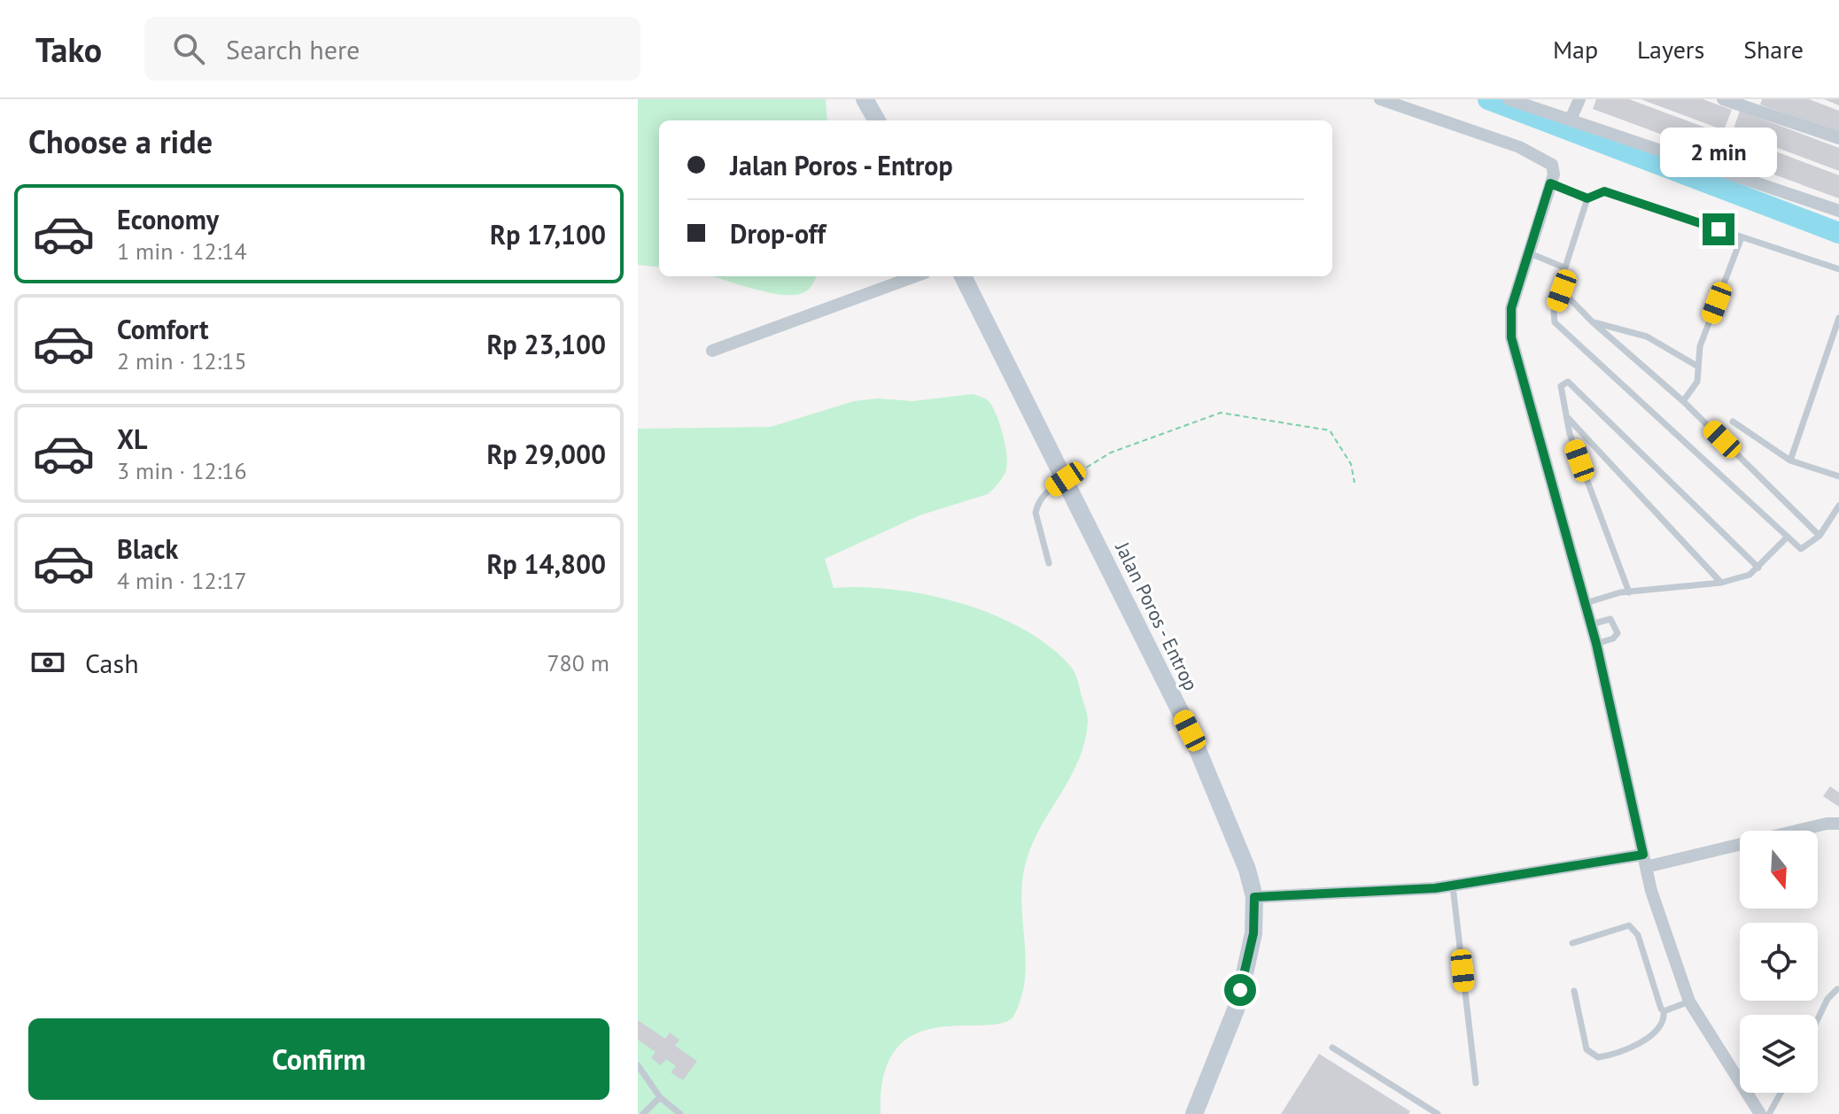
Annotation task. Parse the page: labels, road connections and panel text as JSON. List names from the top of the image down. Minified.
{"streets":{"main road":["Jalan Poros - Entrop"]},"north":"bottom","page":{"header":"Tako","search":"Search here","nav":["Map","Layers","Share"],"heading":"Choose a ride","banner":["Jalan Poros - Entrop","Drop-off"],"bubble":"2 min","list":[{"name":"Economy","note":"1 min · 12:14","value":"Rp 17,100"},{"name":"Comfort","note":"2 min · 12:15","value":"Rp 23,100"},{"name":"XL","note":"3 min · 12:16","value":"Rp 29,000"},{"name":"Black","note":"4 min · 12:17","value":"Rp 14,800"}],"pay":["Cash","780 m"],"buttons":"Confirm"}}
